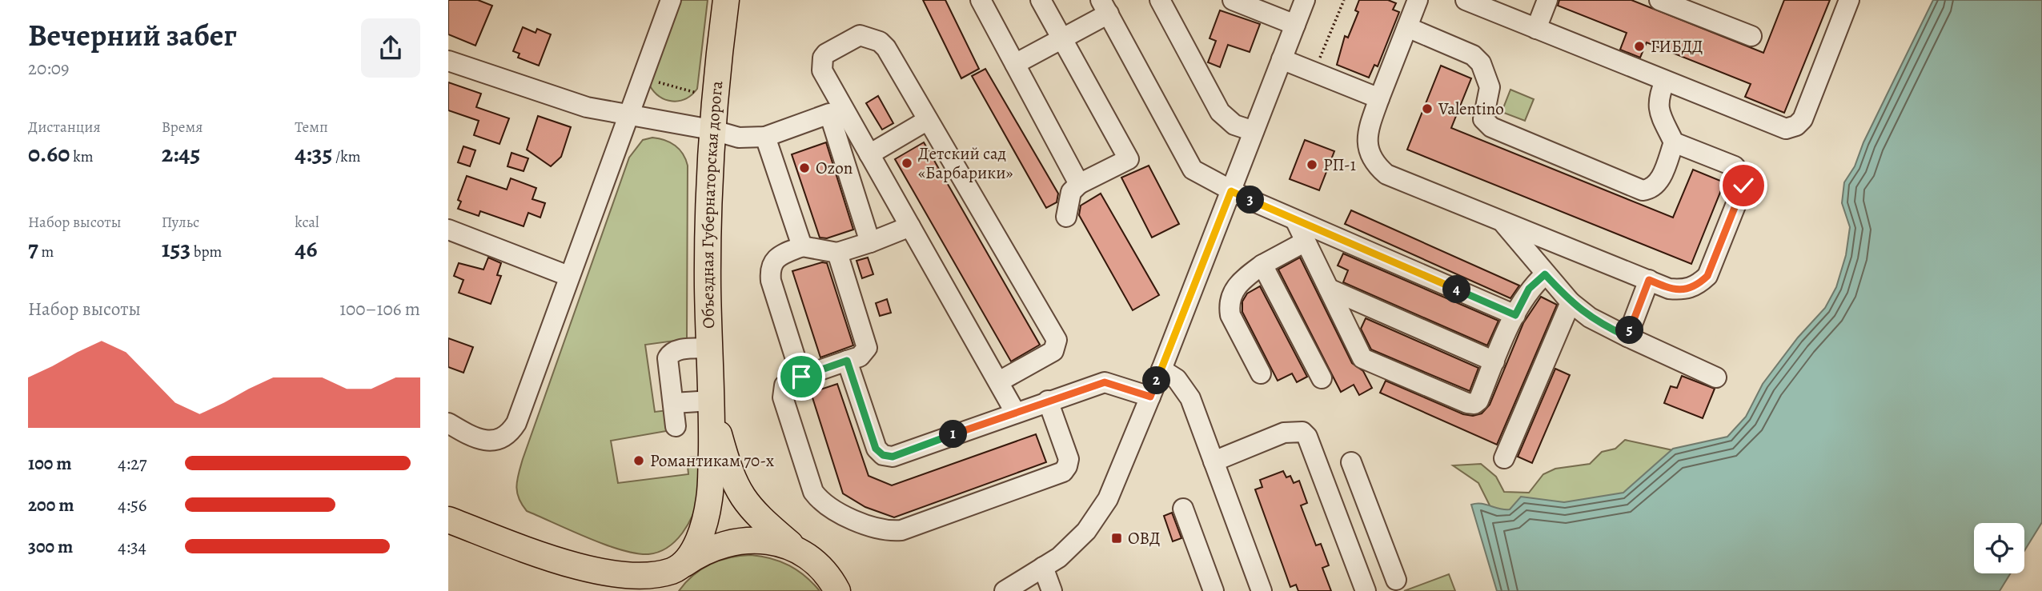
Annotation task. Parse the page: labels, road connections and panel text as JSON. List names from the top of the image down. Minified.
{"streets":{"main road":["Объездная Губернаторская дорога"]},"places":{"other":["ГИБДД","Valentino","Детский сад «Барбарики»","РП-1","Ozon","Романтикам 70-х"],"transit":["ОВД"]},"page":{"heading":["Вечерний забег","20:09"],"stats":[["Дистанция","0.60 km"],["Время","2:45"],["Темп","4:35 /km"],["Набор высоты","7 m"],["Пульс","153 bpm"],["kcal","46"]],"pins":["3","4","5","2","1"],"chart":["Набор высоты","100–106 m"],"list":[{"name":"100 m","note":"4:27"},{"name":"200 m","note":"4:56"},{"name":"300 m","note":"4:34"}]}}
